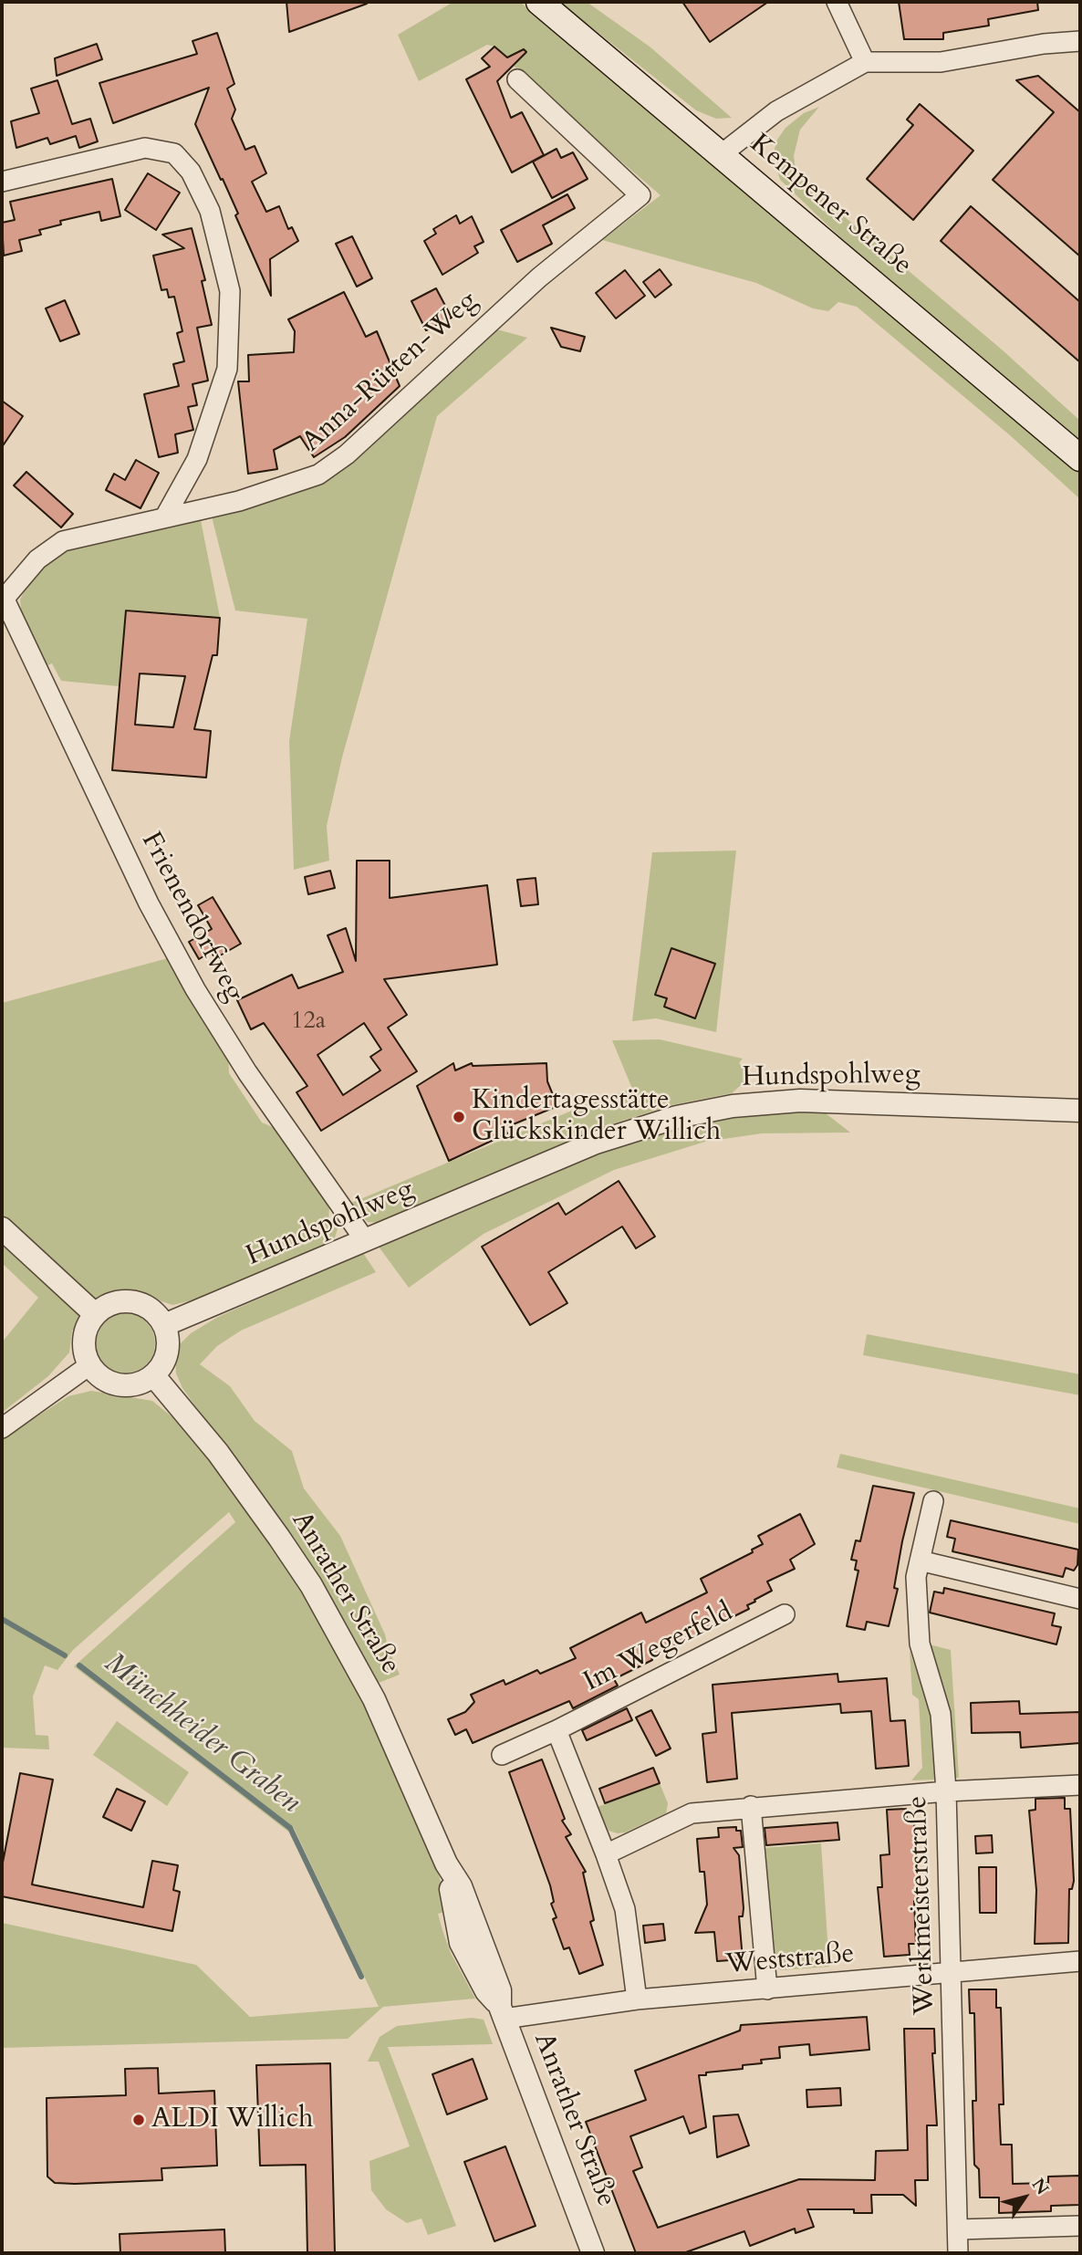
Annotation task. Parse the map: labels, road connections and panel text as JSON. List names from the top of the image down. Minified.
{"streets":{"main road":["Kempener Straße"],"street":["Anna-Rütten-Weg","Frienendorfweg","Hundspohlweg","Anrather Straße","Im Wegerfeld","Werkmeisterstraße","Weststraße"]},"crossings":[["Anna-Rütten-Weg","Frienendorfweg"],["Frienendorfweg","Hundspohlweg"],["Hundspohlweg","Anrather Straße"],["Anrather Straße","Weststraße"],["Werkmeisterstraße","Weststraße"]],"water":["Münchheider Graben"],"places":["Kindertagesstätte Glückskinder Willich","ALDI Willich"],"house_numbers":["12a"],"north":"top right"}
